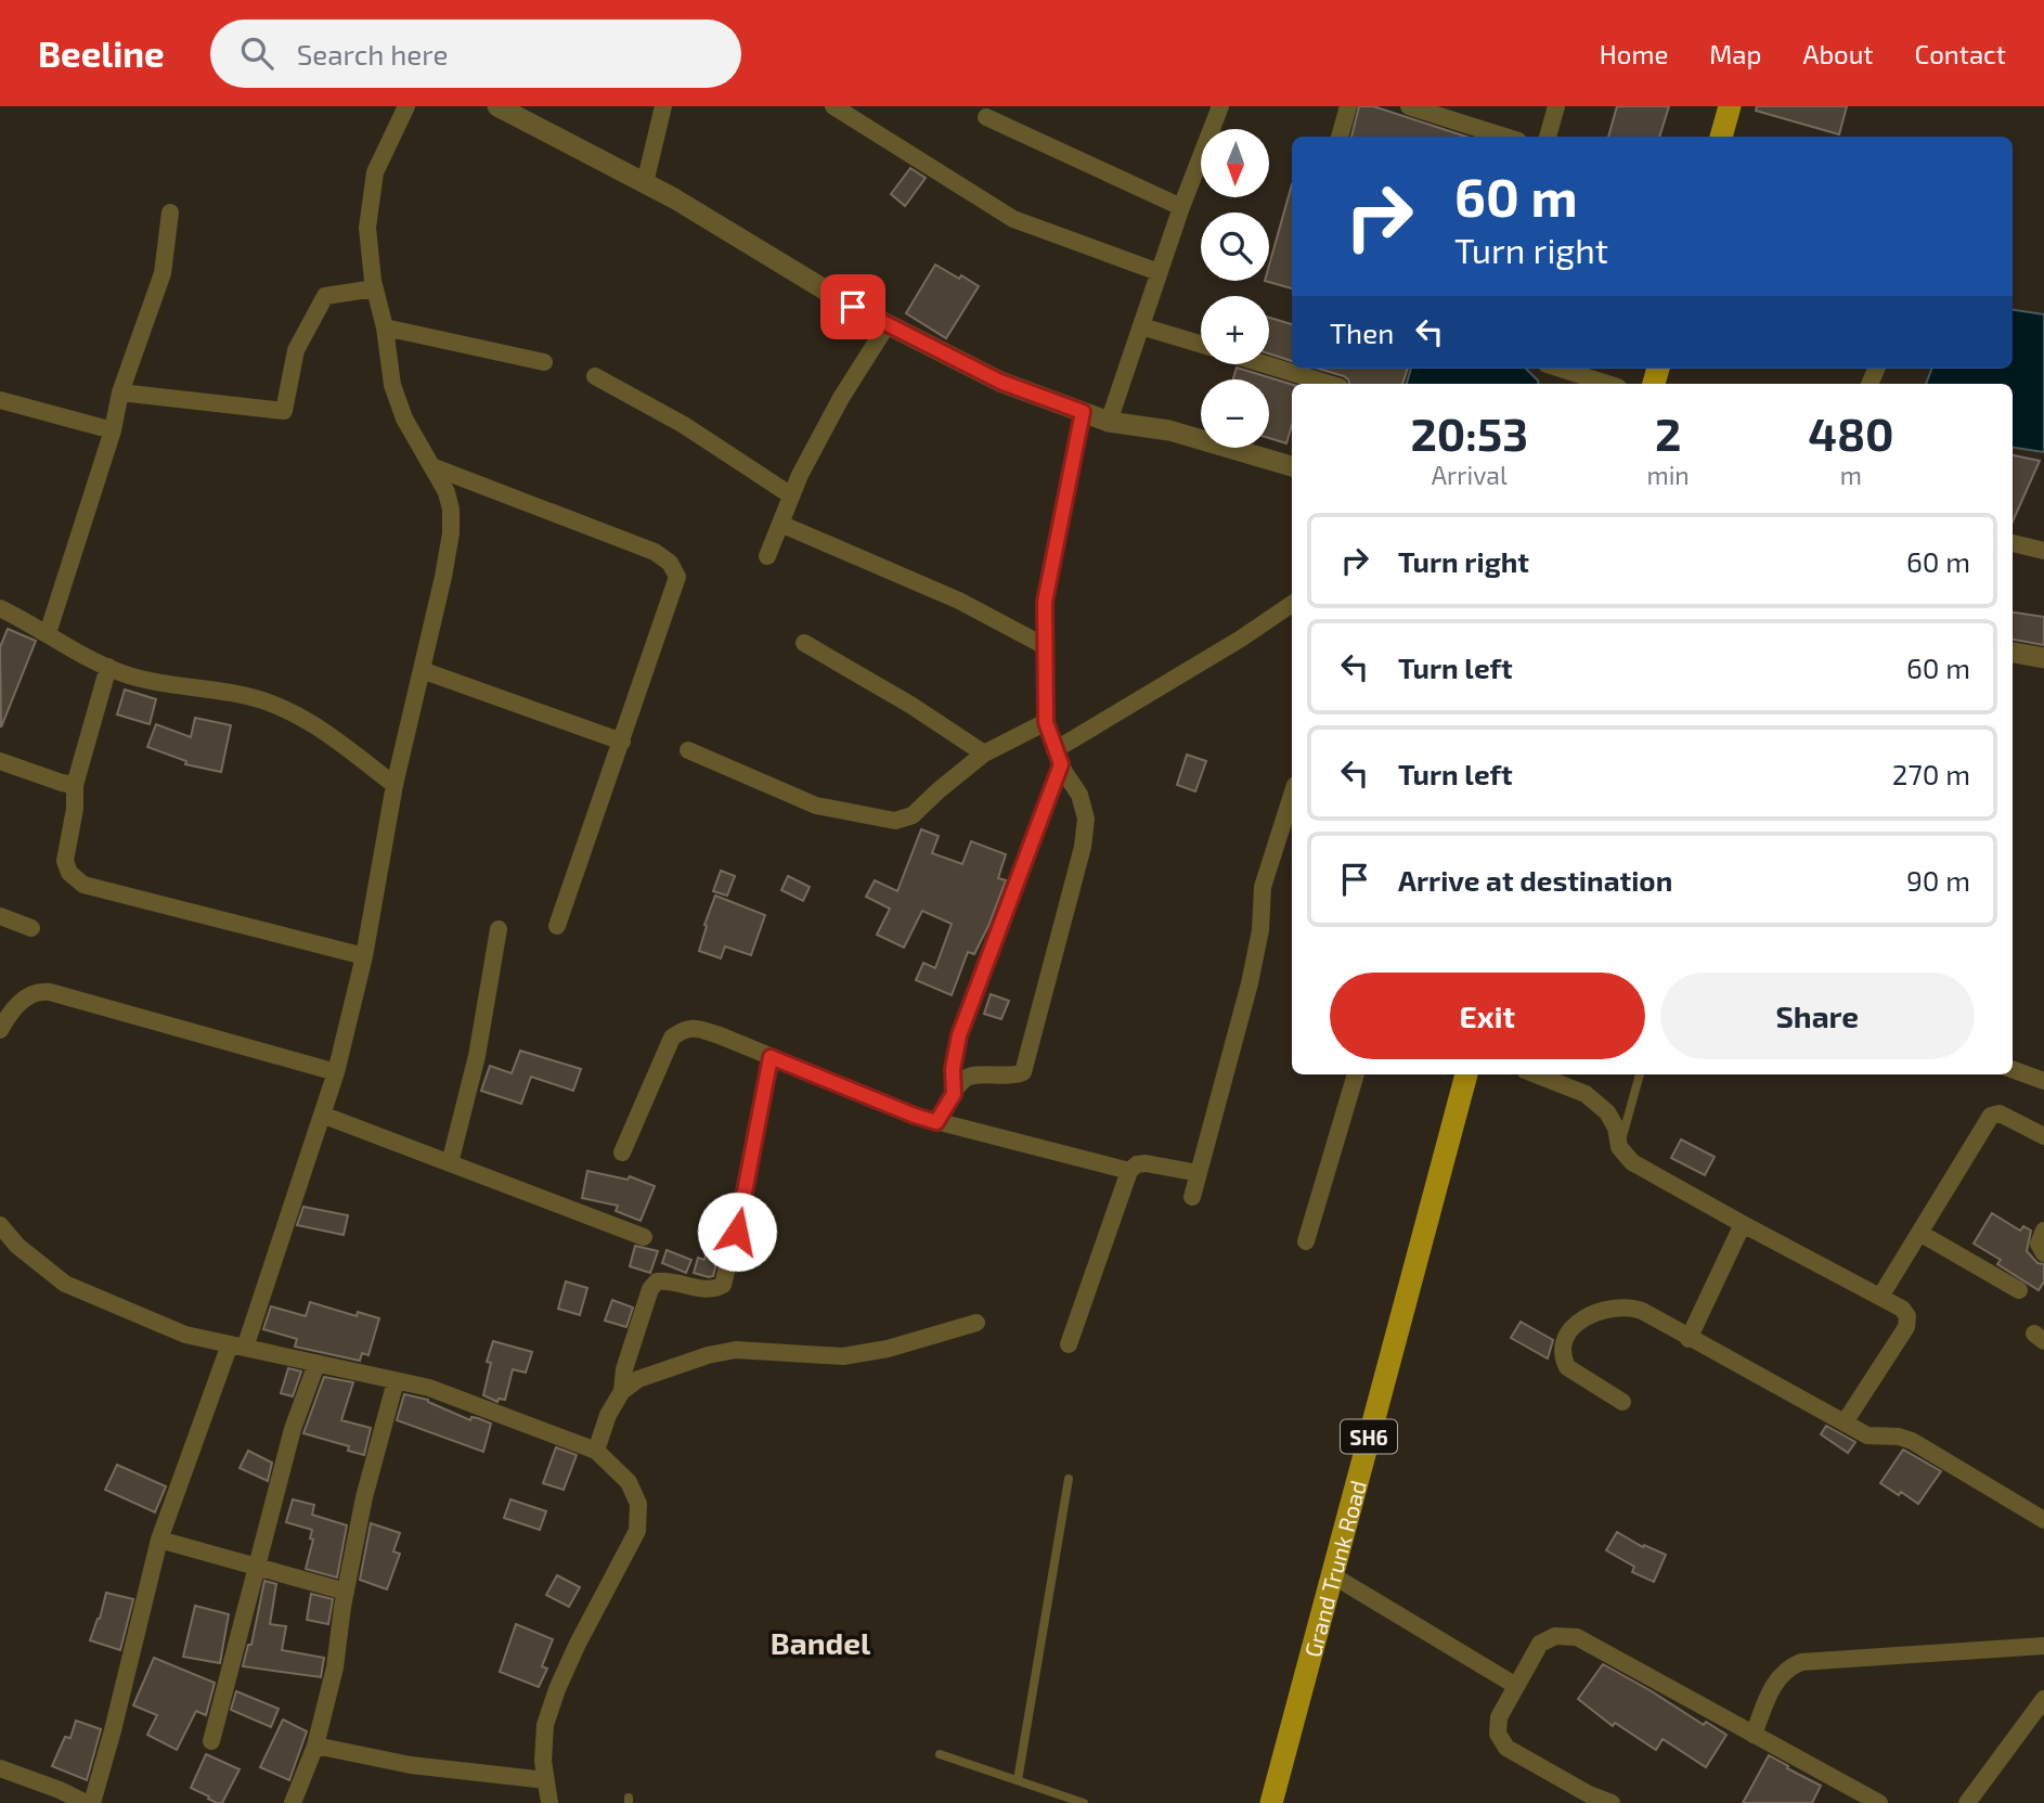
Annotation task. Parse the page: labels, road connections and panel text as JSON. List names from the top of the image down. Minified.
{"streets":{"main road":["SH6","Grand Trunk Road"]},"districts":["Bandel"],"north":"bottom","page":{"header":"Beeline","search":"Search here","nav":["Home","Map","About","Contact"],"map_buttons":["+","−"],"turn":["60 m","Turn right"],"then":"Then","eta":["20:53","Arrival","2","min","480","m"],"list":[{"name":"Turn right","value":"60 m"},{"name":"Turn left","value":"60 m"},{"name":"Turn left","value":"270 m"},{"name":"Arrive at destination","value":"90 m"}],"buttons":["Exit","Share"]}}
